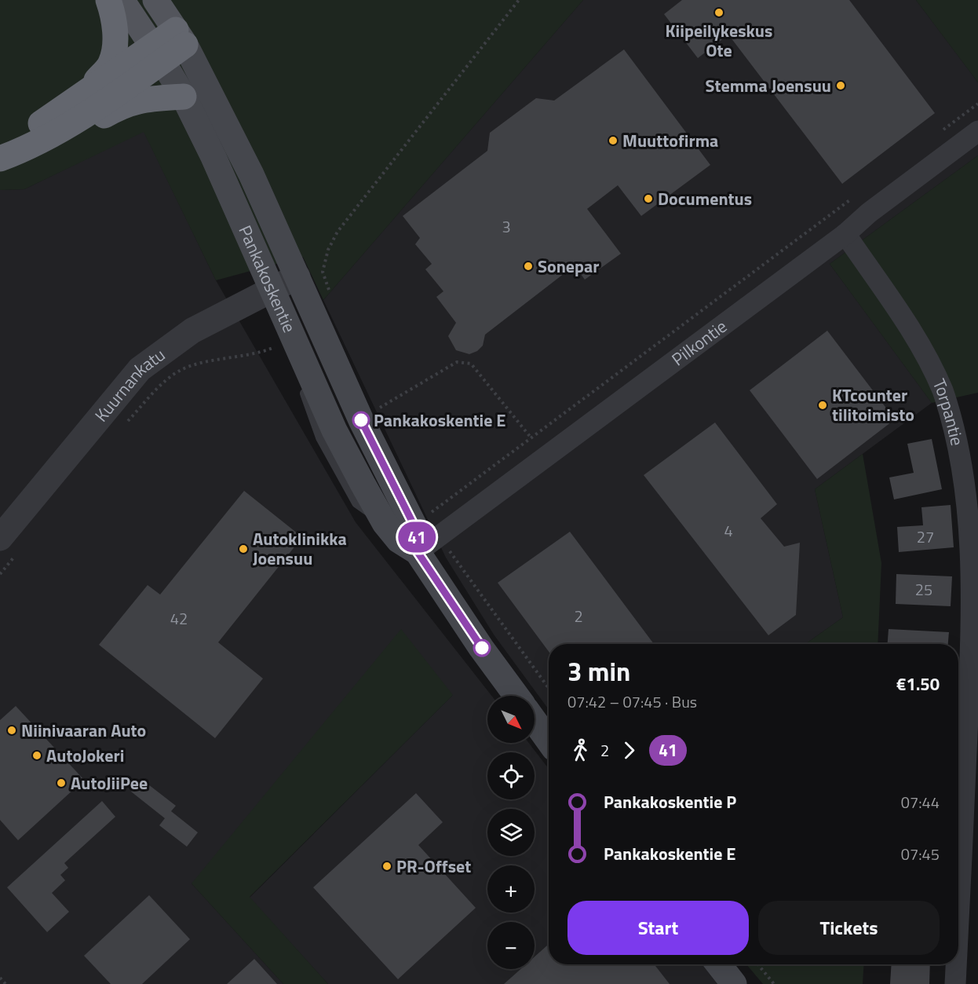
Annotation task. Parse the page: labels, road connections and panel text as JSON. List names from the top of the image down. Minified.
{"streets":{"main road":["Pankakoskentie"],"street":["Pilkontie","Kuurnankatu","Torpantie"]},"crossings":[["Pankakoskentie","Pilkontie"],["Pankakoskentie","Kuurnankatu"],["Pilkontie","Torpantie"]],"places":["Kiipeilykeskus Ote","Stemma Joensuu","Muuttofirma","Documentus","Sonepar","KTcounter tilitoimisto","Pankakoskentie E","Autoklinikka Joensuu","Niinivaaran Auto","AutoJokeri","AutoJiiPee","PR-Offset"],"lines":["bus line 41"],"house_numbers":["3","4","27","25","2","42"],"north":"bottom right","page":{"on_map":"41","heading":["3 min","07:42 – 07:45 · Bus","€1.50"],"map_buttons":["+","−"],"legs":["2","41"],"list":[{"name":"Pankakoskentie P","value":"07:44"},{"name":"Pankakoskentie E","value":"07:45"}],"buttons":["Start","Tickets"]}}
